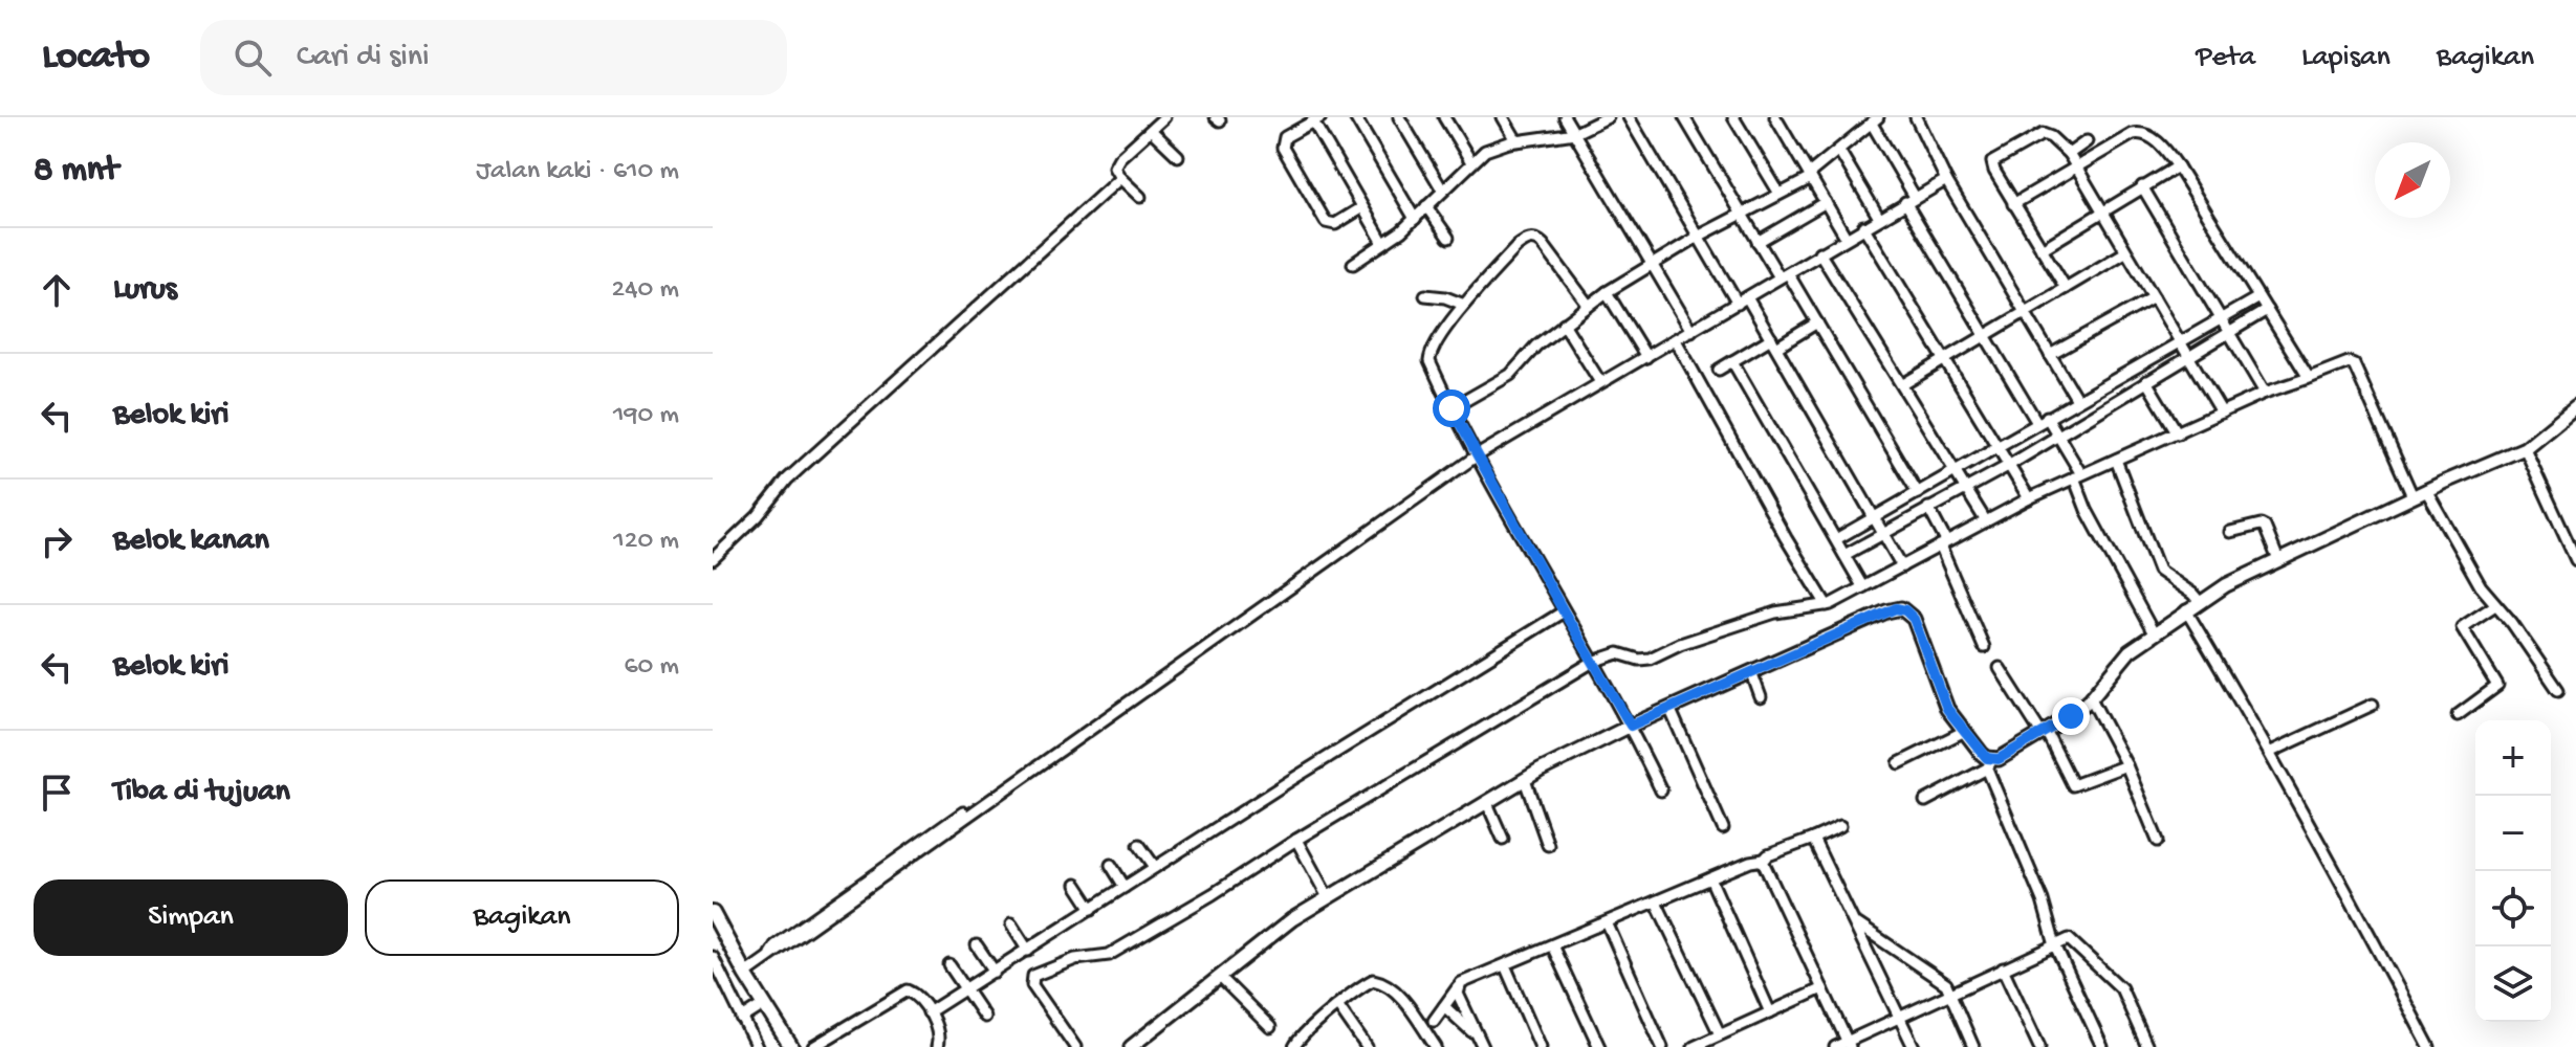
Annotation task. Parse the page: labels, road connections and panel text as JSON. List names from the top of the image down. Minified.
{"north":"bottom left","page":{"header":"Locato","search":"Cari di sini","nav":["Peta","Lapisan","Bagikan"],"heading":["8 mnt","Jalan kaki · 610 m"],"list":[["Lurus","240 m"],["Belok kiri","190 m"],["Belok kanan","120 m"],["Belok kiri","60 m"],"Tiba di tujuan"],"map_buttons":["+","−"],"buttons":["Simpan","Bagikan"]}}
